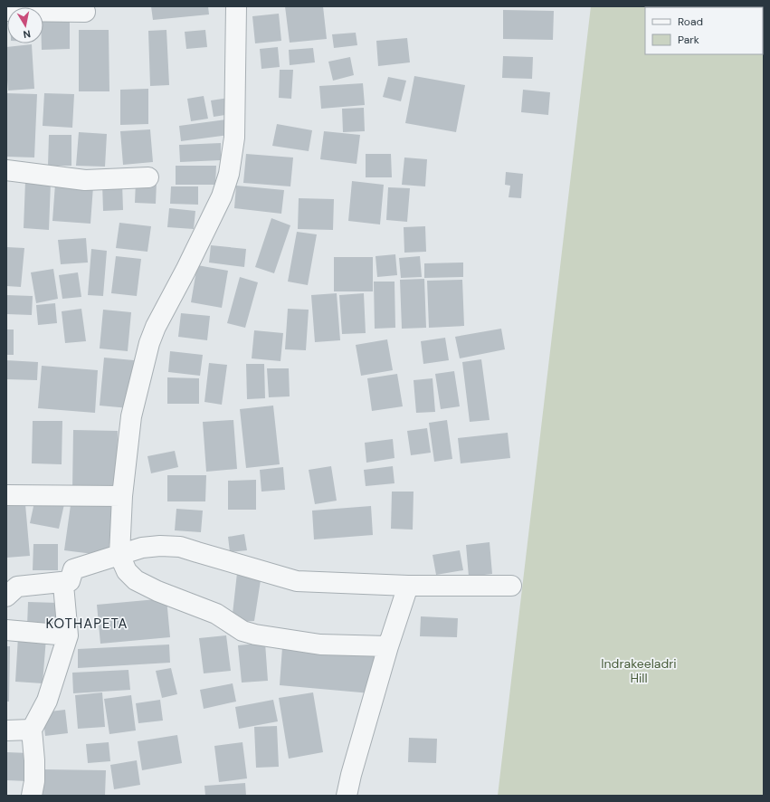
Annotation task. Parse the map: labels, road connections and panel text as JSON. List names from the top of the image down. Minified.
{"districts":["KOTHAPETA"],"parks":["Indrakeeladri Hill"],"legend":["Road","Park"],"north":"bottom"}
